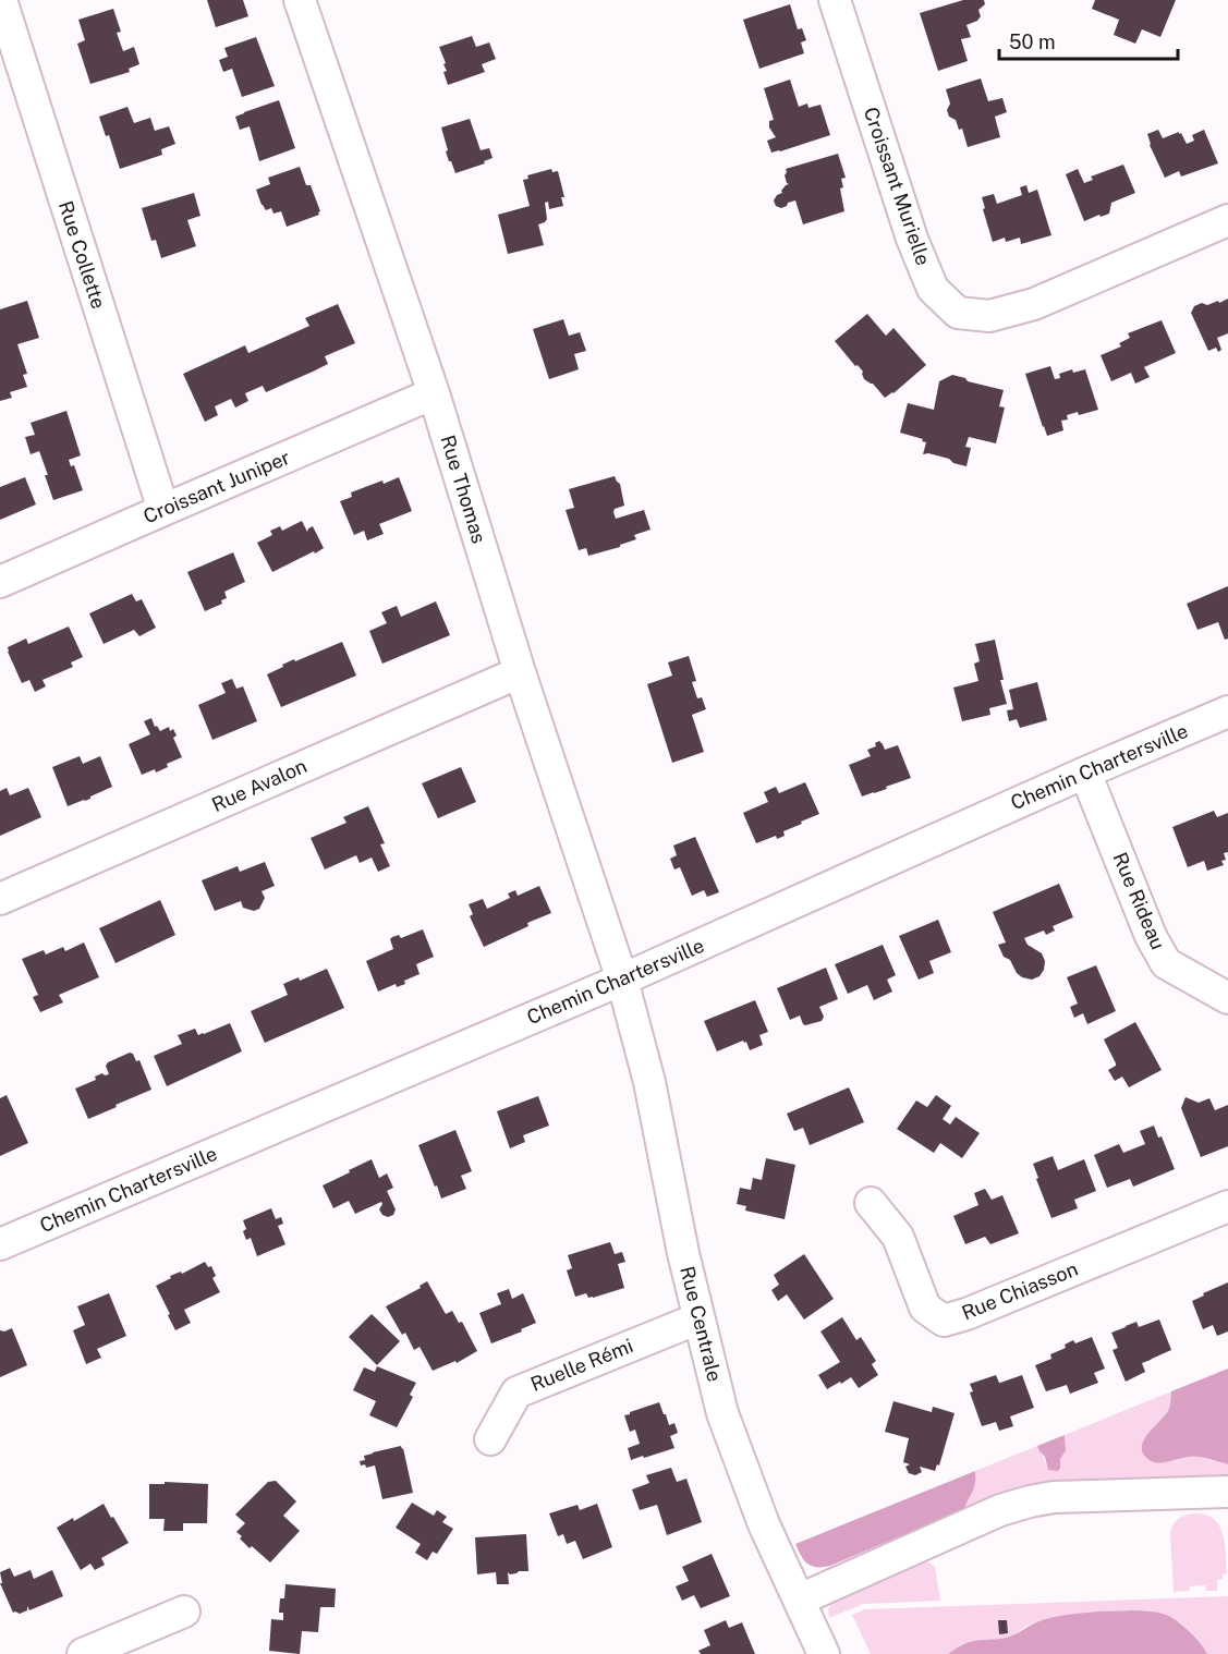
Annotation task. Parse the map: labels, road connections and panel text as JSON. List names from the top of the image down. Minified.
{"streets":{"street":["Croissant Murielle","Rue Collette","Croissant Juniper","Rue Thomas","Chemin Chartersville","Rue Avalon","Rue Rideau","Rue Chiasson","Rue Centrale","Ruelle Rémi"]},"crossings":[["Rue Collette","Croissant Juniper"],["Croissant Juniper","Rue Thomas"],["Rue Thomas","Chemin Chartersville"],["Rue Thomas","Rue Avalon"],["Rue Thomas","Rue Centrale"],["Chemin Chartersville","Rue Rideau"],["Chemin Chartersville","Rue Centrale"],["Rue Centrale","Ruelle Rémi"]],"scale_bar":"50 m"}
